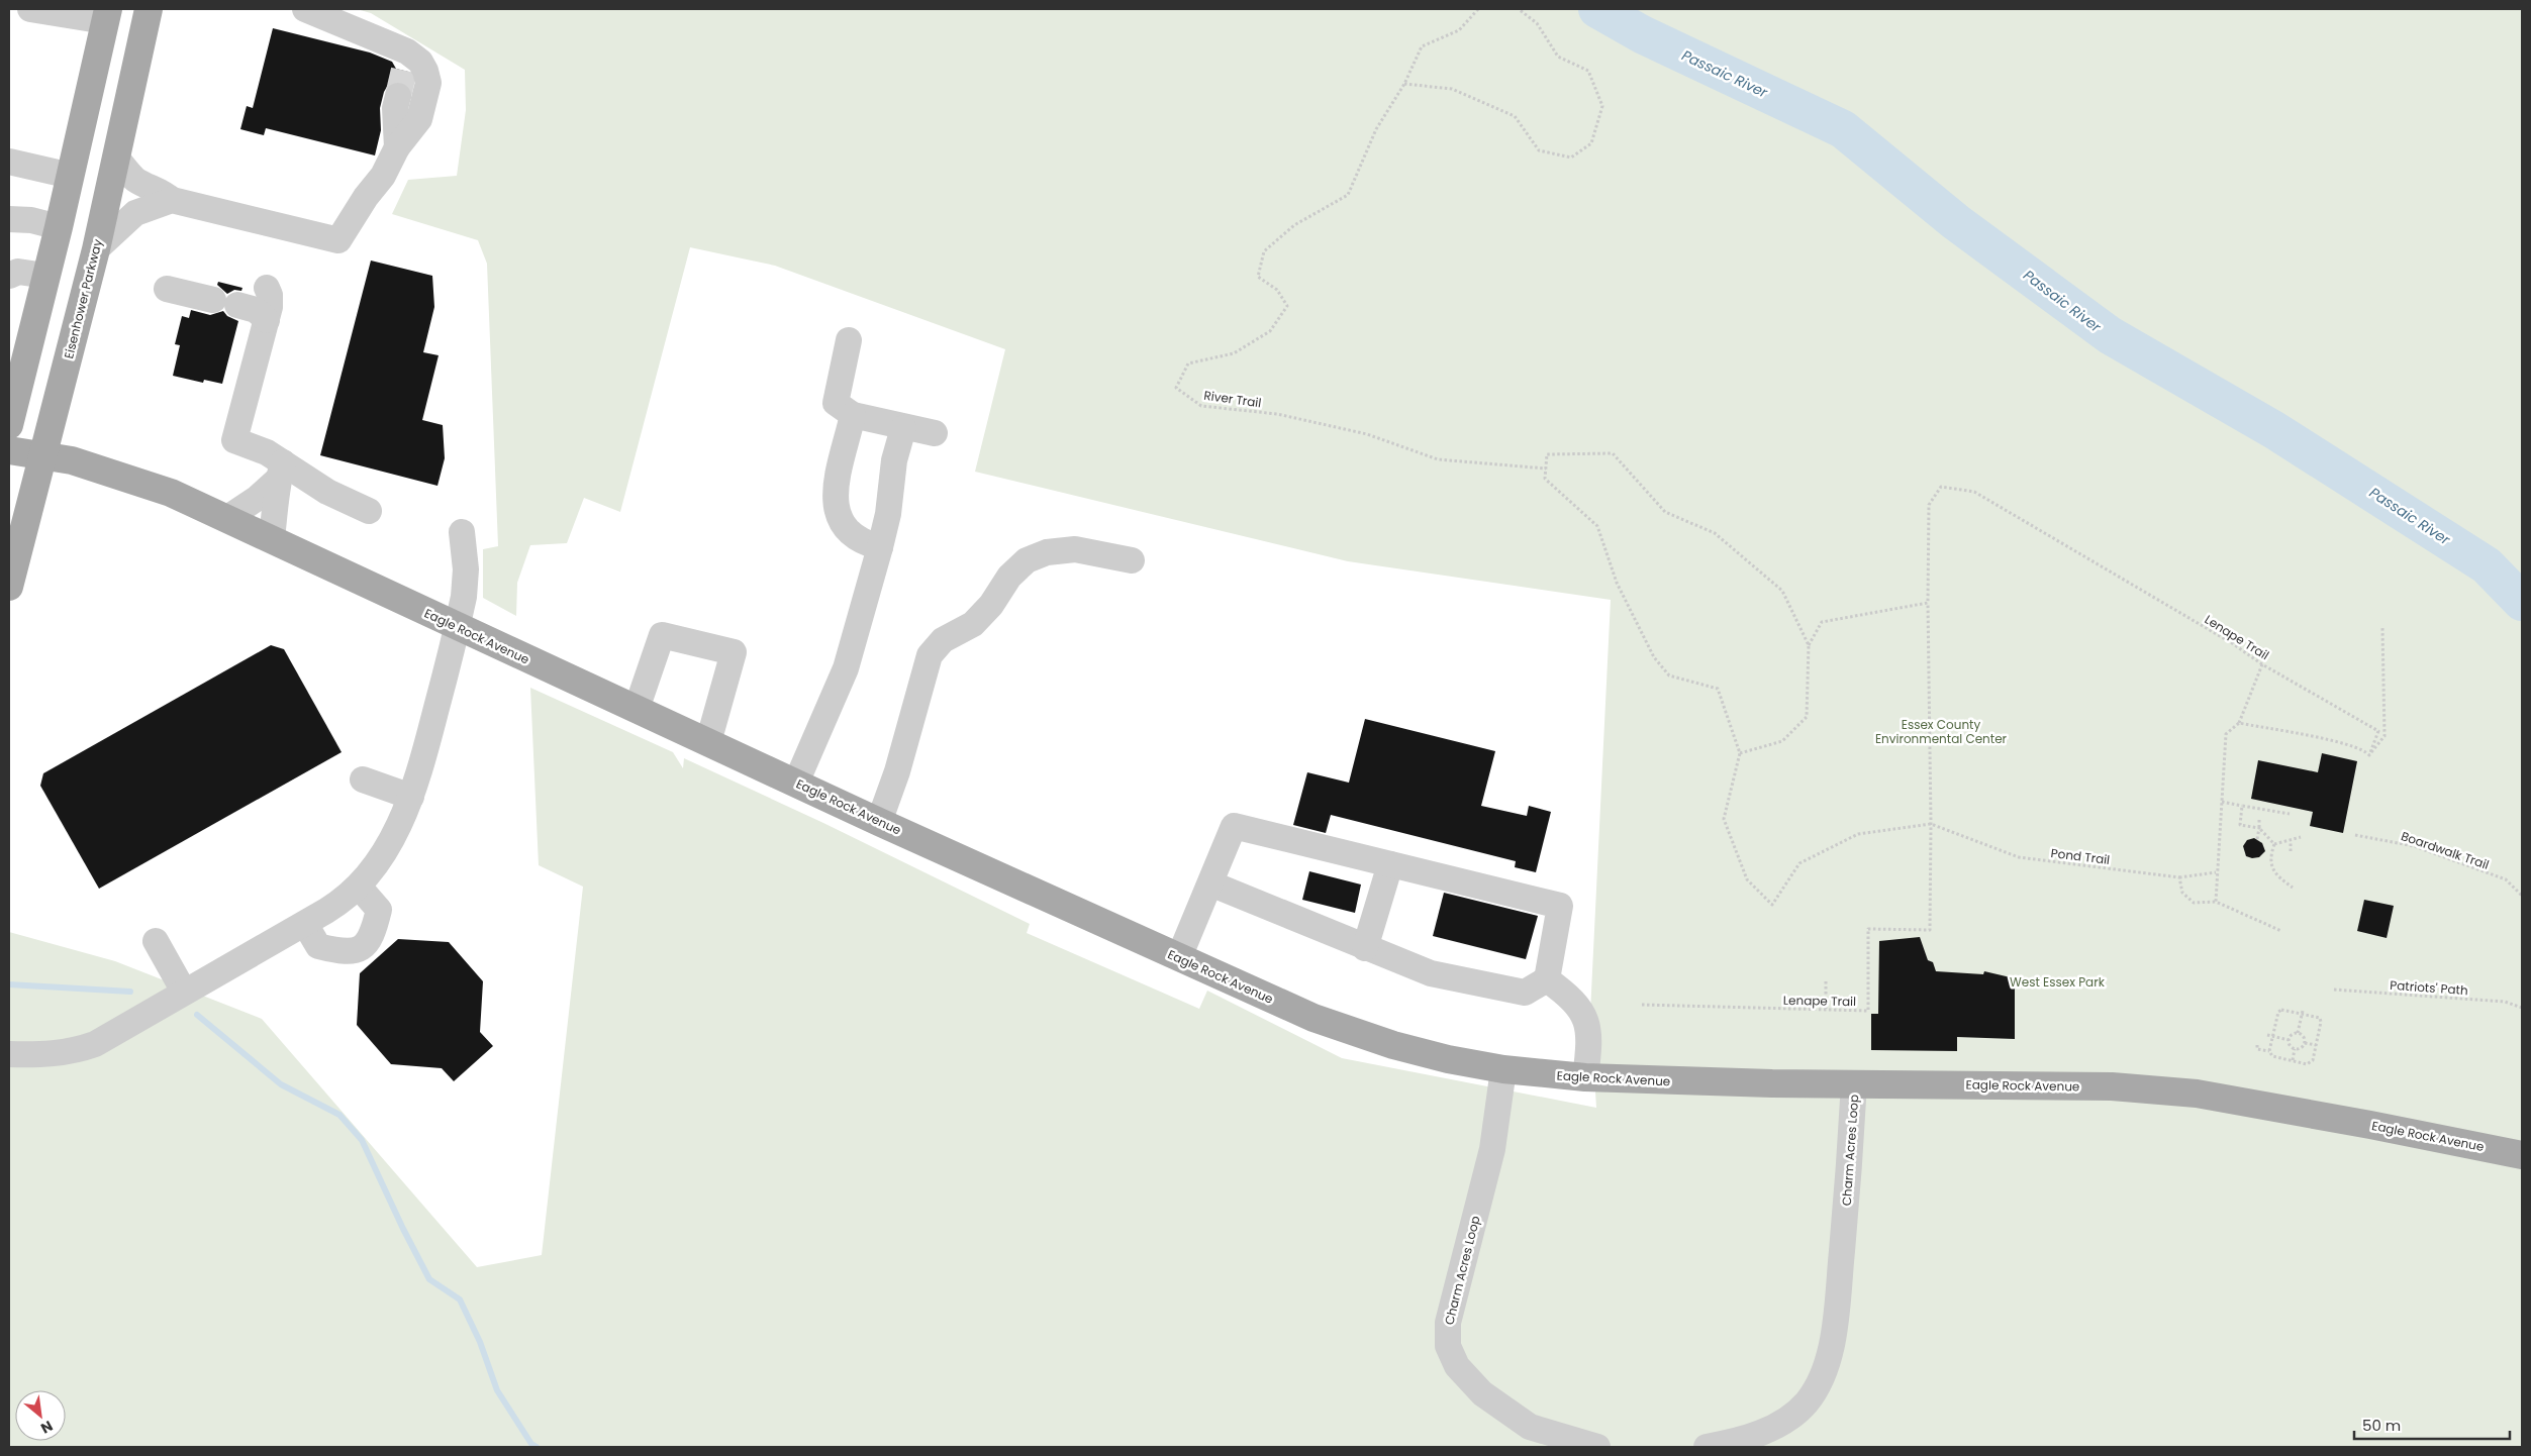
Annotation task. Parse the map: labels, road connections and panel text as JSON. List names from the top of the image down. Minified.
{"streets":{"main road":["Eisenhower Parkway","Eagle Rock Avenue"],"street":["Charm Acres Loop"],"path":["River Trail","Lenape Trail","Boardwalk Trail","Pond Trail","Patriots' Path"]},"crossings":[["Eisenhower Parkway","Eagle Rock Avenue"],["Eagle Rock Avenue","Charm Acres Loop"],["Lenape Trail","Pond Trail"]],"water":["Passaic River"],"parks":["Essex County Environmental Center","West Essex Park"],"scale_bar":"50 m","north":"bottom right"}
